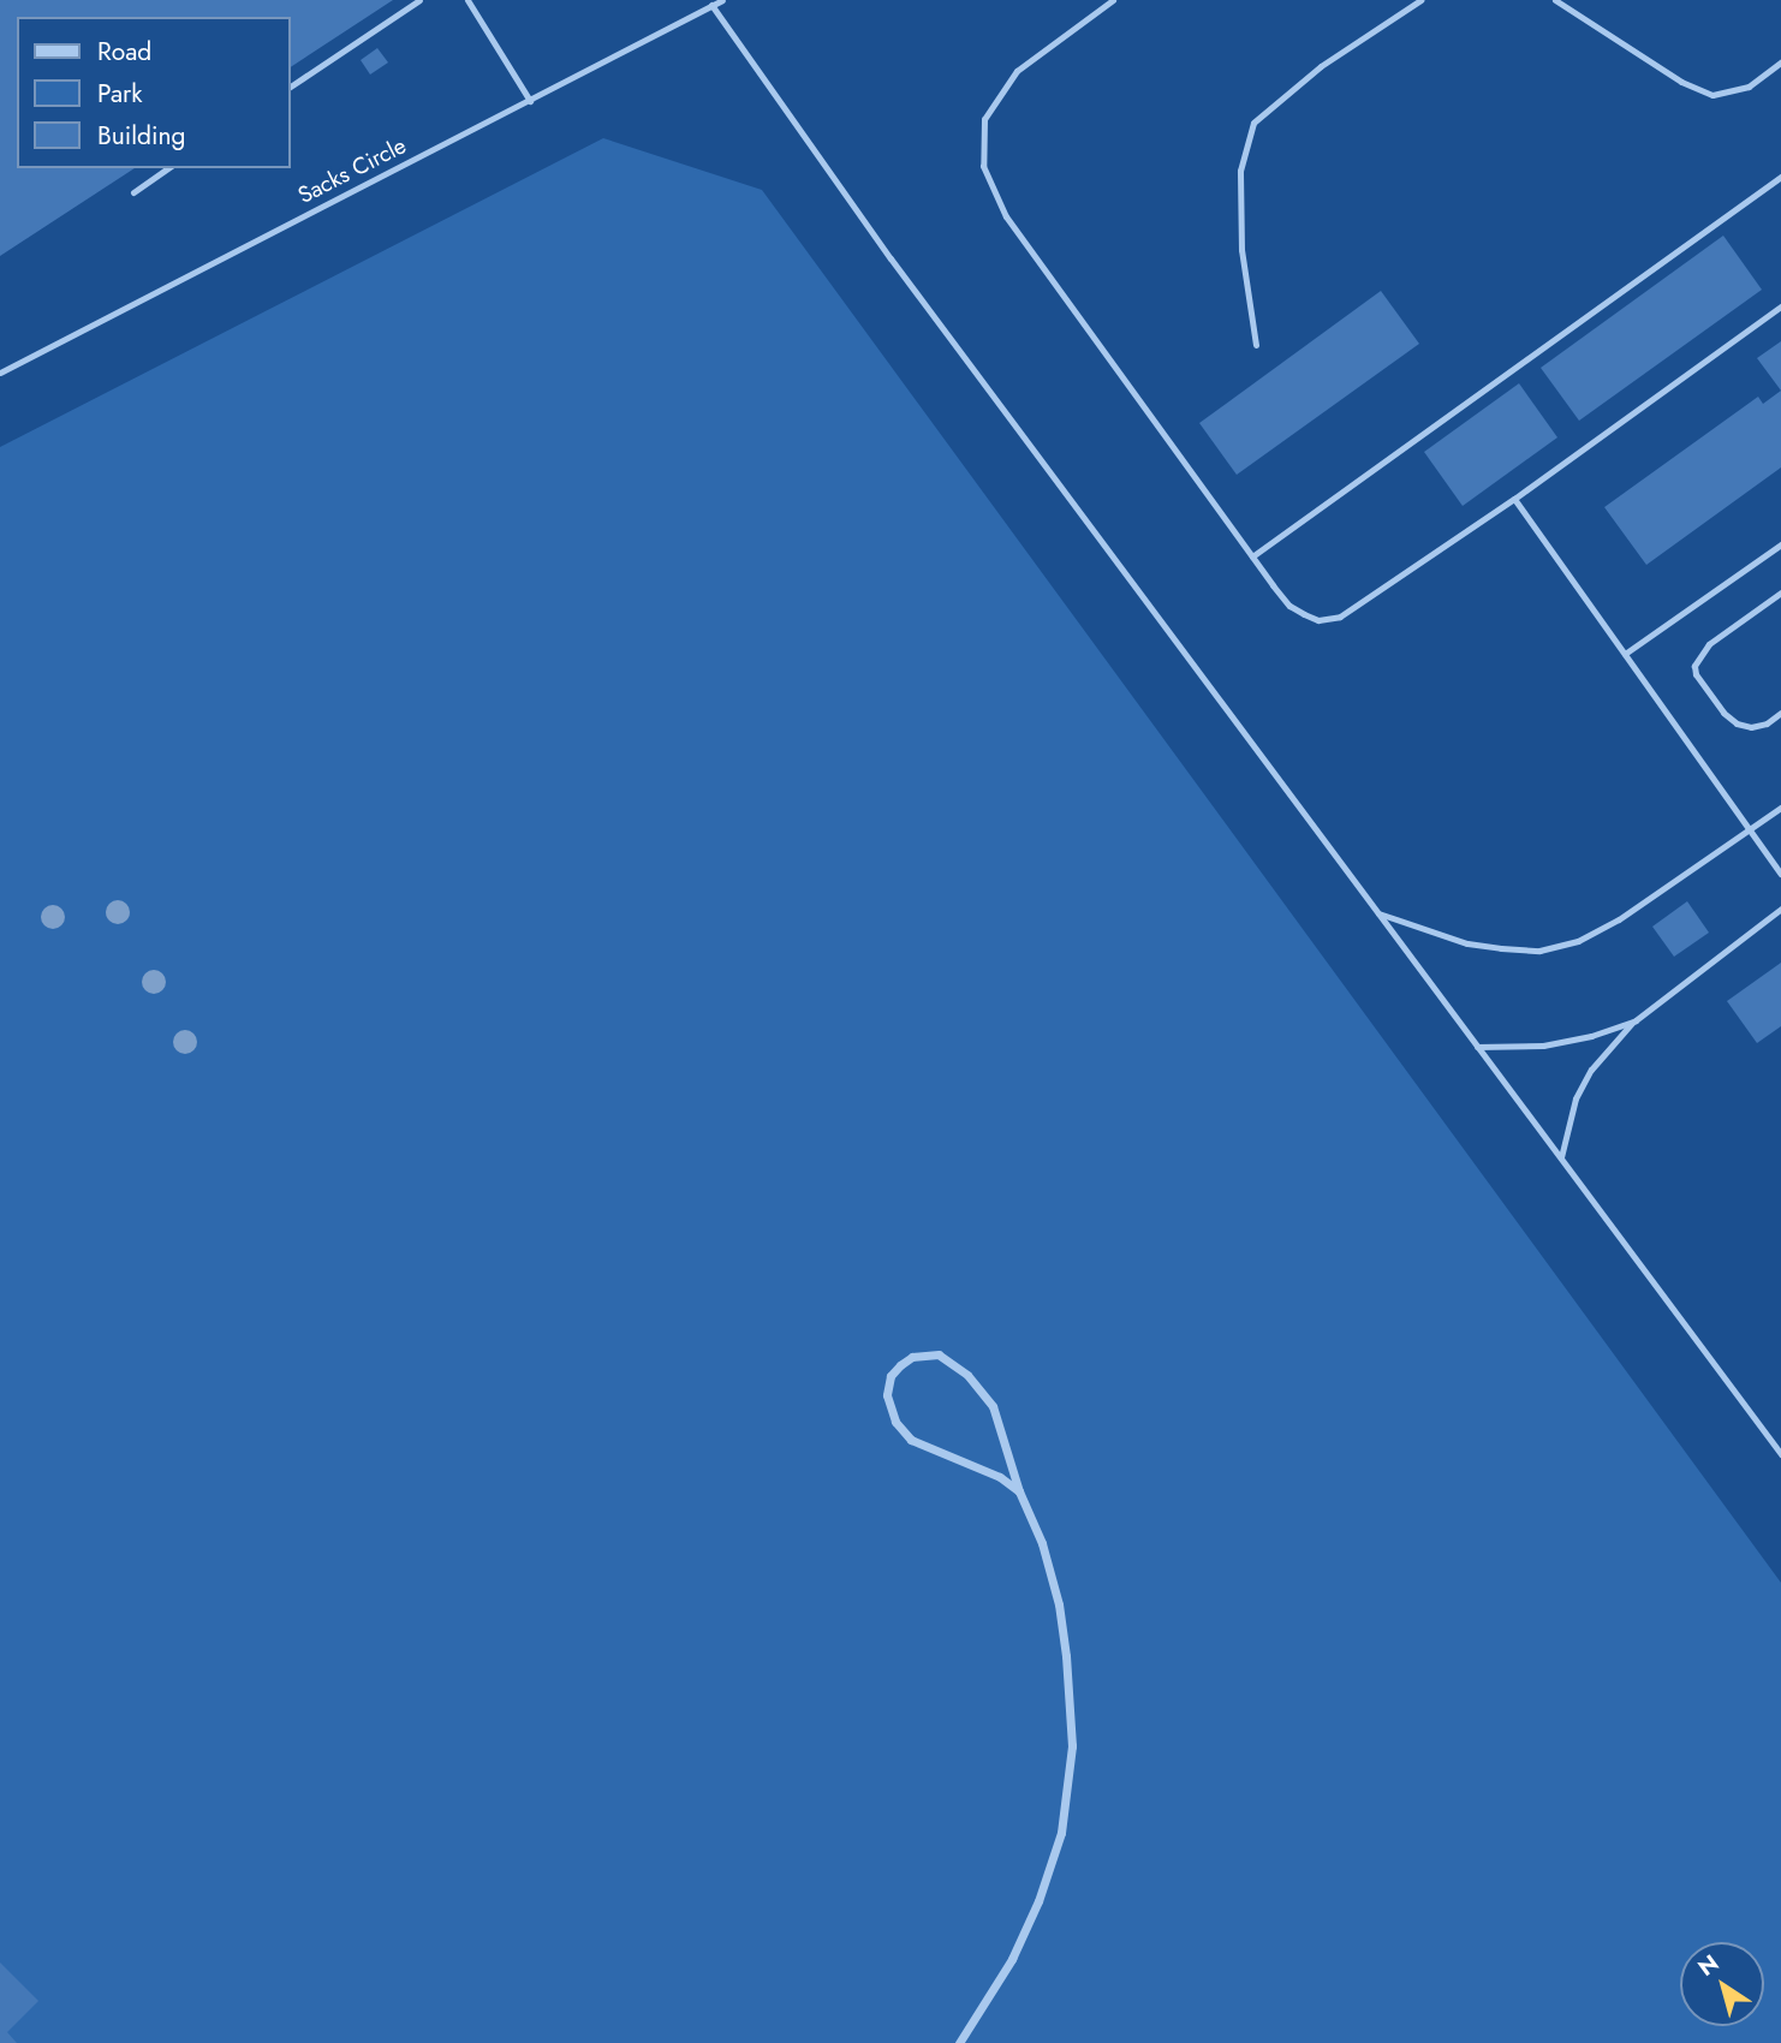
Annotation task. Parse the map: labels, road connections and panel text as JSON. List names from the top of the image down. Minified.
{"streets":{"lane":["Sacks Circle"]},"legend":["Road","Park","Building"],"north":"top left"}
